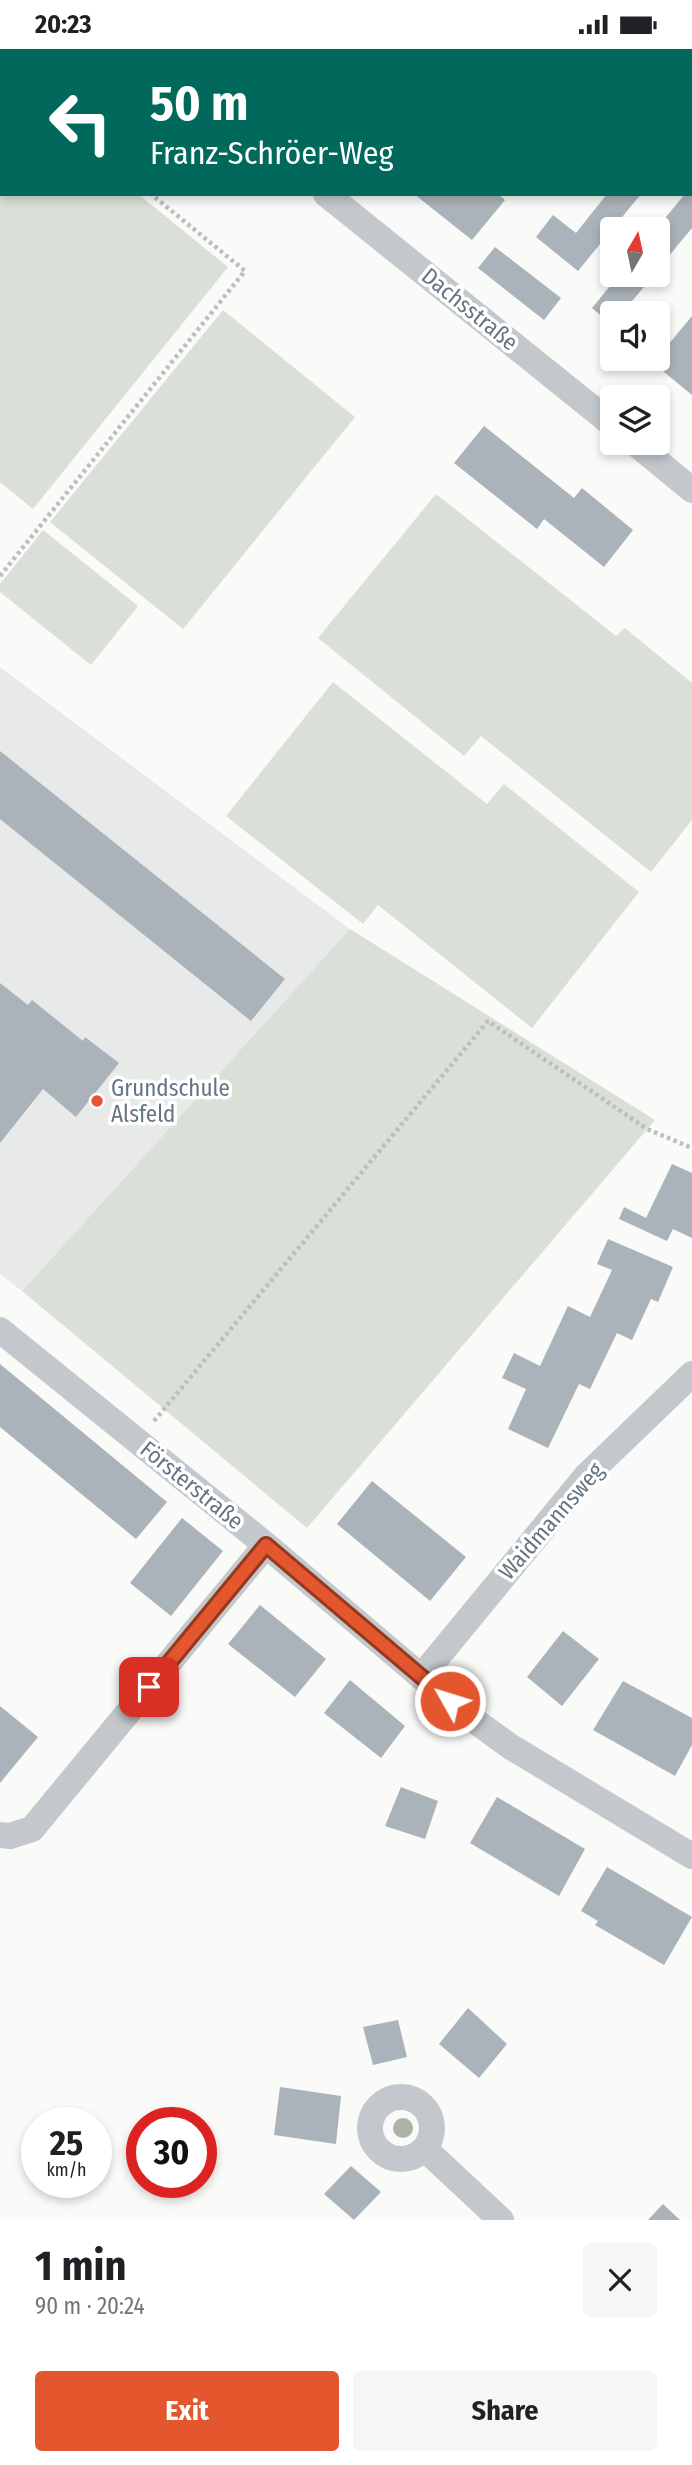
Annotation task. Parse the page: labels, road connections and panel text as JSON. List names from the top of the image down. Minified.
{"streets":{"street":["Dachsstraße","Försterstraße","Waidmannsweg"]},"crossings":[["Försterstraße","Waidmannsweg"]],"places":["Grundschule Alsfeld"],"north":"top","page":{"status":"20:23","turn":["50 m","Franz-Schröer-Weg"],"speed":"25 km/h","limit":"30","heading":["1 min","90 m · 20:24"],"buttons":["Exit","Share"]}}
